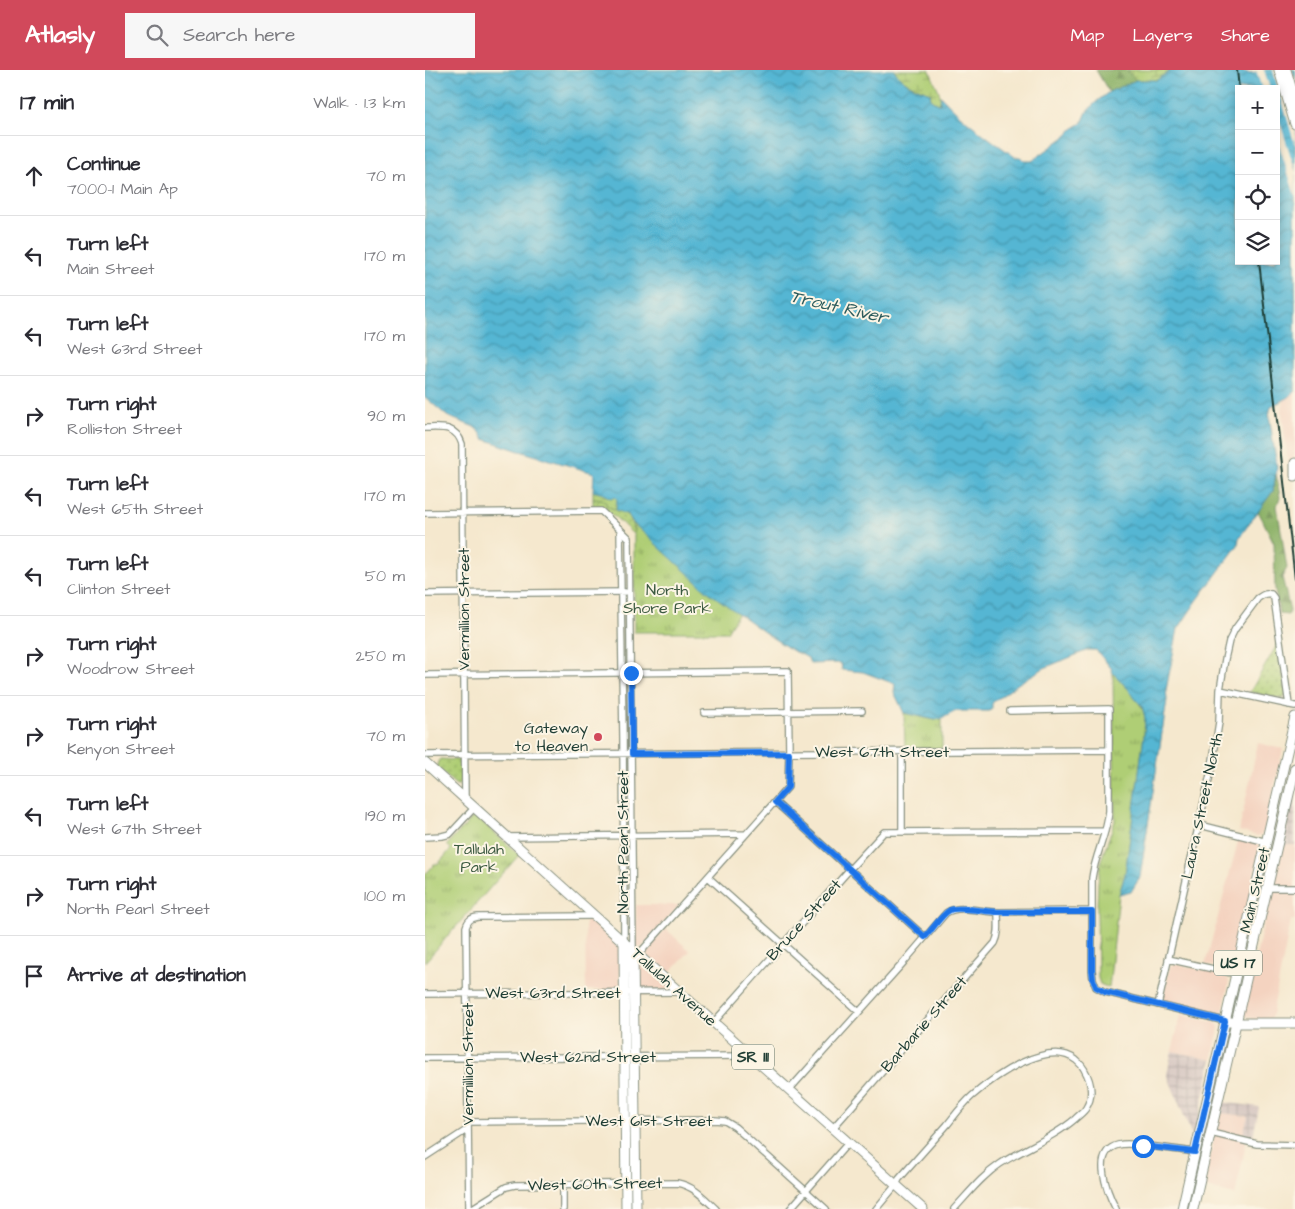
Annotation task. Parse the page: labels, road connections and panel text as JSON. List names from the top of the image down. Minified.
{"streets":{"main road":["North Pearl Street","Main Street","US 17","Tallulah Avenue","SR 111"],"street":["Vermillion Street","West 67th Street","Laura Street North","Bruce Street","West 63rd Street","Barbarie Street","West 62nd Street","West 61st Street","West 60th Street"]},"crossings":[["Vermillion Street","West 67th Street"],["Vermillion Street","Tallulah Avenue"],["Vermillion Street","West 63rd Street"],["Vermillion Street","West 62nd Street"],["Vermillion Street","West 61st Street"],["Vermillion Street","West 60th Street"],["West 67th Street","North Pearl Street"],["North Pearl Street","Tallulah Avenue"],["North Pearl Street","West 63rd Street"],["North Pearl Street","West 62nd Street"],["North Pearl Street","West 61st Street"],["North Pearl Street","West 60th Street"],["Bruce Street","Tallulah Avenue"],["Tallulah Avenue","West 63rd Street"],["Tallulah Avenue","Barbarie Street"],["Tallulah Avenue","West 62nd Street"]],"water":["Trout River"],"parks":["North Shore Park","Tallulah Park"],"places":["Gateway to Heaven"],"page":{"header":"Atlasly","search":"Search here","nav":["Map","Layers","Share"],"heading":["17 min","Walk · 1.3 km"],"map_buttons":["+","−"],"list":[["Continue","7000-1 Main Ap","70 m"],["Turn left","Main Street","170 m"],["Turn left","West 63rd Street","170 m"],["Turn right","Rolliston Street","90 m"],["Turn left","West 65th Street","170 m"],["Turn left","Clinton Street","50 m"],["Turn right","Woodrow Street","250 m"],["Turn right","Kenyon Street","70 m"],["Turn left","West 67th Street","190 m"],["Turn right","North Pearl Street","100 m"],"Arrive at destination"]}}
